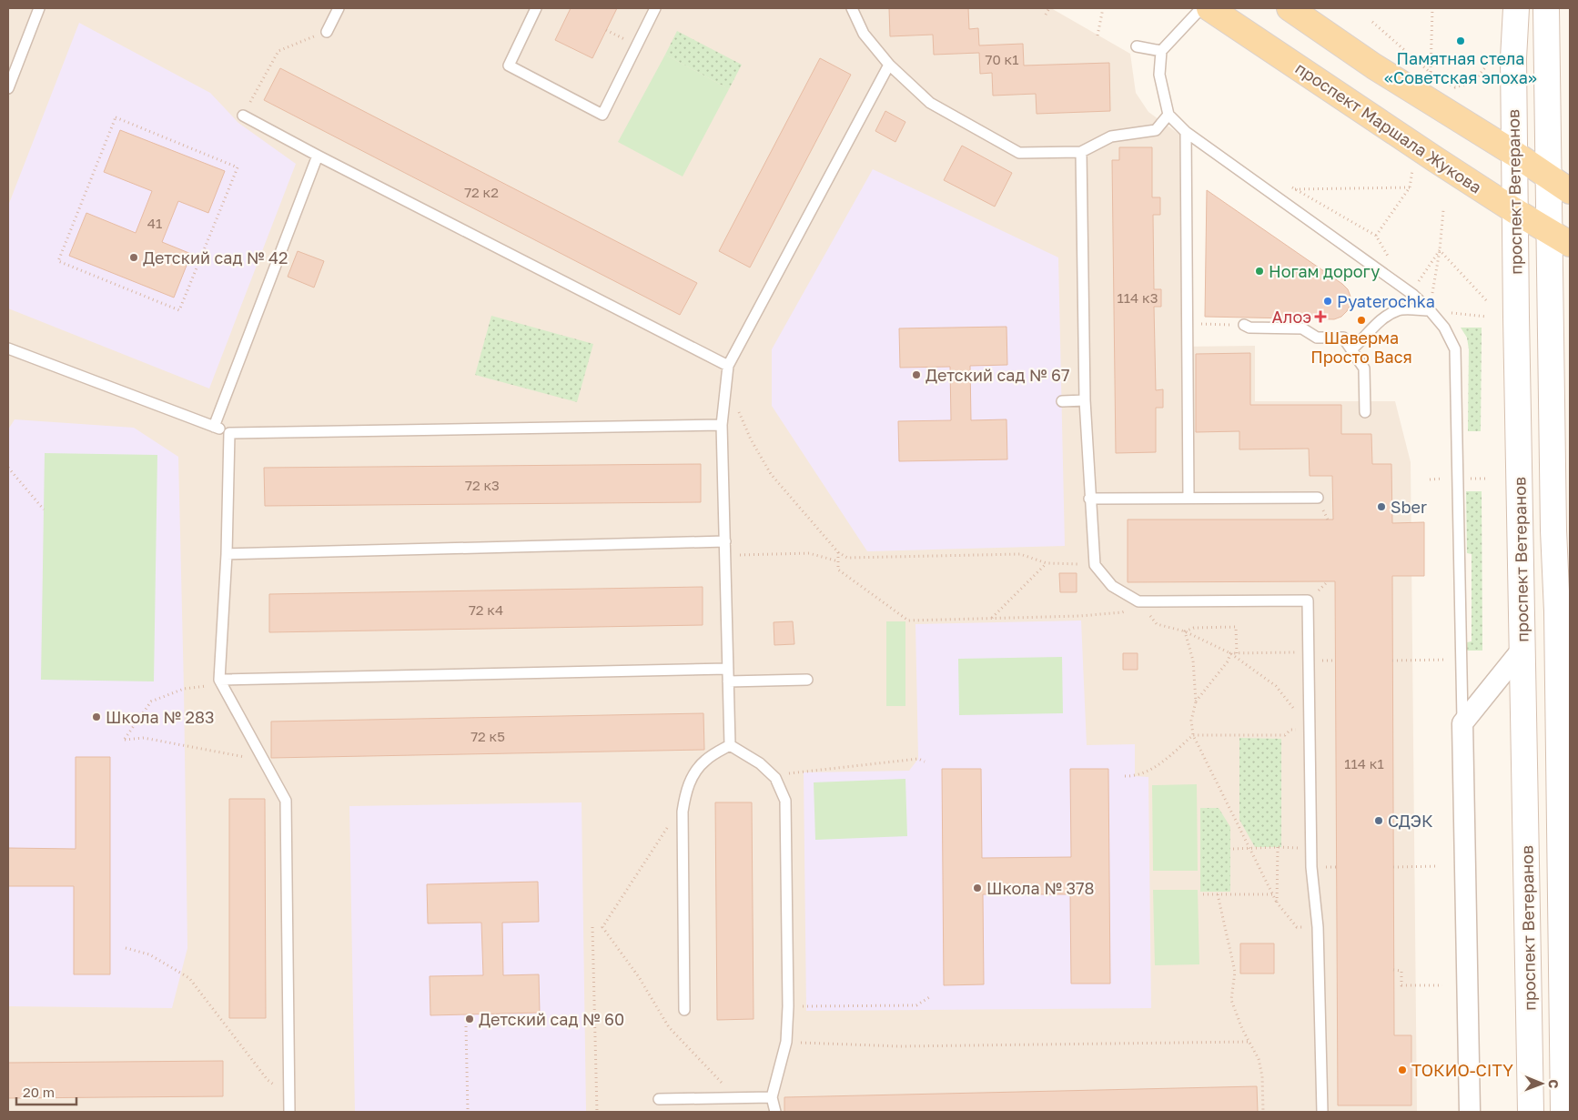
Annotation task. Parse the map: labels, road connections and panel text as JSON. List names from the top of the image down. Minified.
{"streets":{"main road":["проспект Маршала Жукова","проспект Ветеранов"]},"crossings":[["проспект Маршала Жукова","проспект Ветеранов"]],"places":{"other":["Памятная стела «Советская эпоха»","Детский сад № 42","Ногам дорогу","Pyaterochka","Шаверма Просто Вася","Детский сад № 67","Sber","Школа № 283","СДЭК","Школа № 378","Детский сад № 60","ТОКИО-CITY"],"health":["Алоэ"]},"house_numbers":["70 к1","72 к2","41","114 к3","72 к3","72 к4","72 к5","114 к1"],"scale_bar":"20 m","north":"right"}
